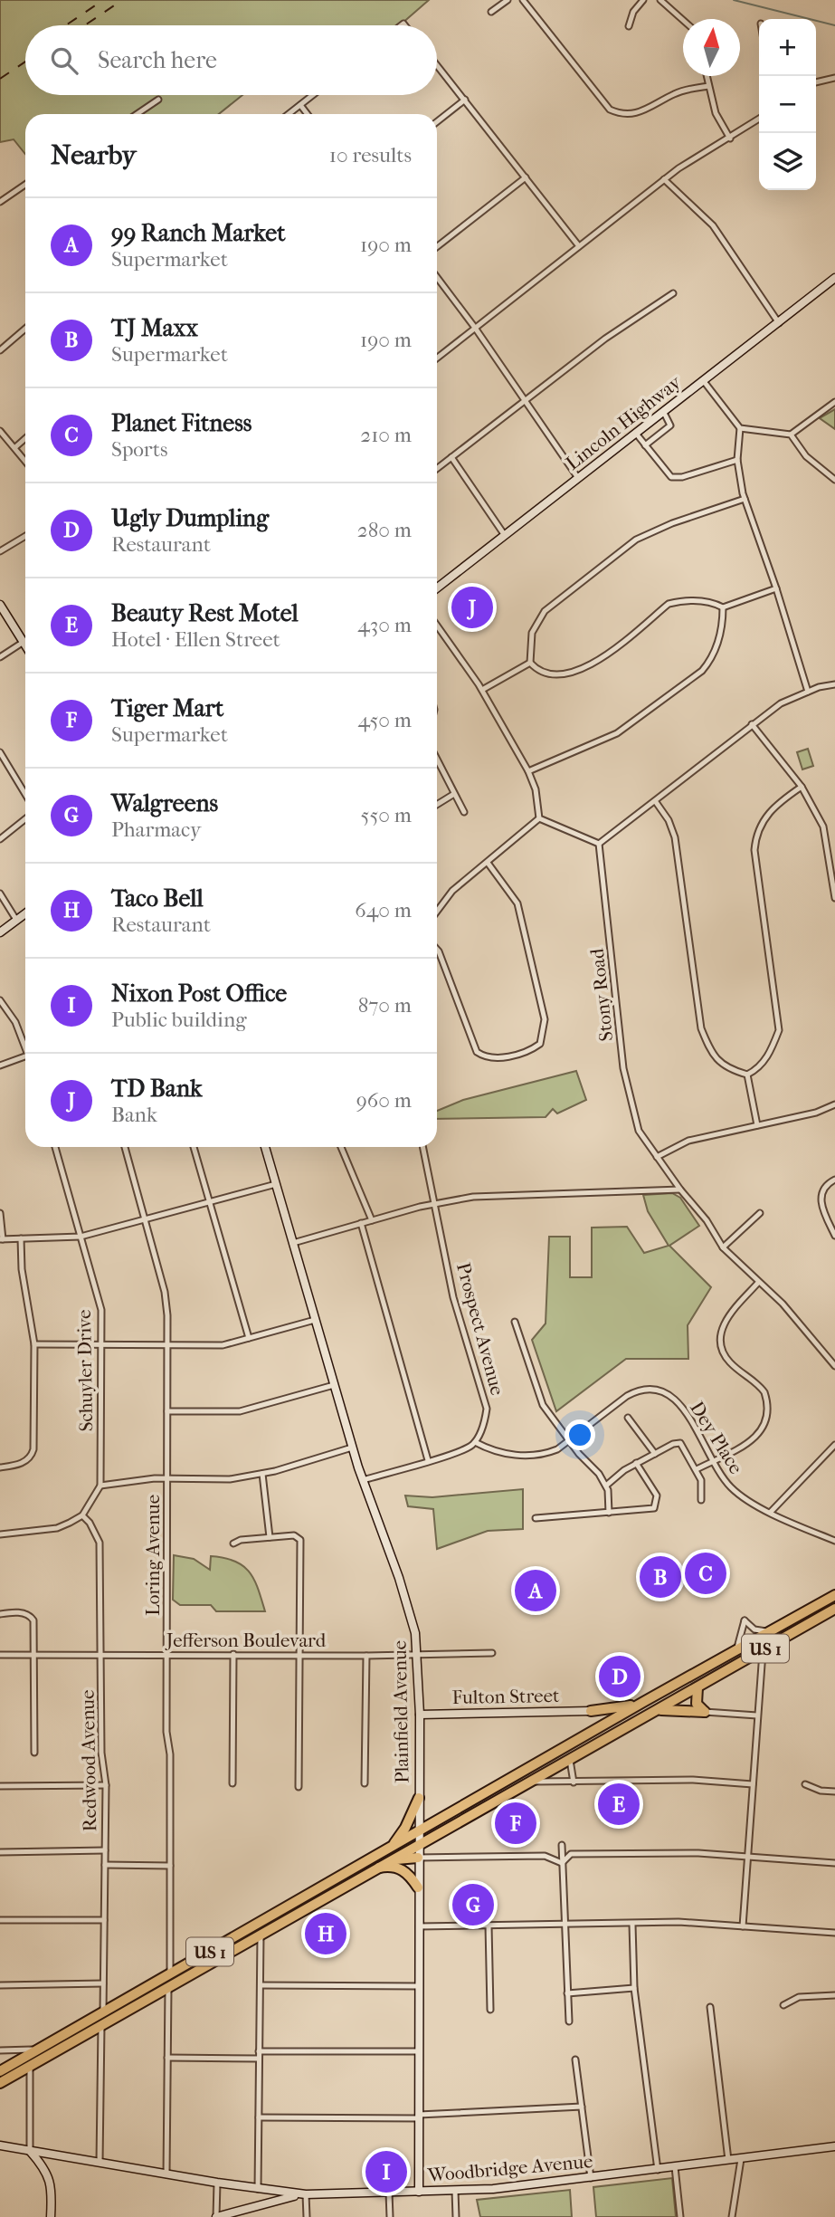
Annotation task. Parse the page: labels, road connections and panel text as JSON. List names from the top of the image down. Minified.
{"streets":{"highway":["US 1"],"street":["Lincoln Highway","Stony Road","Prospect Avenue","Schuyler Drive","Dey Place","Loring Avenue","Jefferson Boulevard","Fulton Street","Plainfield Avenue","Redwood Avenue","Woodbridge Avenue"]},"crossings":[["Prospect Avenue","Dey Place"],["Loring Avenue","Jefferson Boulevard"],["Loring Avenue","US 1"],["Jefferson Boulevard","Plainfield Avenue"],["Jefferson Boulevard","Redwood Avenue"],["US 1","Plainfield Avenue"],["US 1","Redwood Avenue"],["Fulton Street","Plainfield Avenue"],["Plainfield Avenue","Woodbridge Avenue"]],"north":"top","page":{"map_buttons":["+","−"],"search":"Search here","heading":["Nearby","10 results"],"list":[{"mark":"A","name":"99 Ranch Market","note":"Supermarket","value":"190 m"},{"mark":"B","name":"TJ Maxx","note":"Supermarket","value":"190 m"},{"mark":"C","name":"Planet Fitness","note":"Sports","value":"210 m"},{"mark":"D","name":"Ugly Dumpling","note":"Restaurant","value":"280 m"},{"mark":"E","name":"Beauty Rest Motel","note":"Hotel · Ellen Street","value":"430 m"},{"mark":"F","name":"Tiger Mart","note":"Supermarket","value":"450 m"},{"mark":"G","name":"Walgreens","note":"Pharmacy","value":"550 m"},{"mark":"H","name":"Taco Bell","note":"Restaurant","value":"640 m"},{"mark":"I","name":"Nixon Post Office","note":"Public building","value":"870 m"},{"mark":"J","name":"TD Bank","note":"Bank","value":"960 m"}],"pins":["J","C","B","A","D","E","F","G","H","I"]}}
